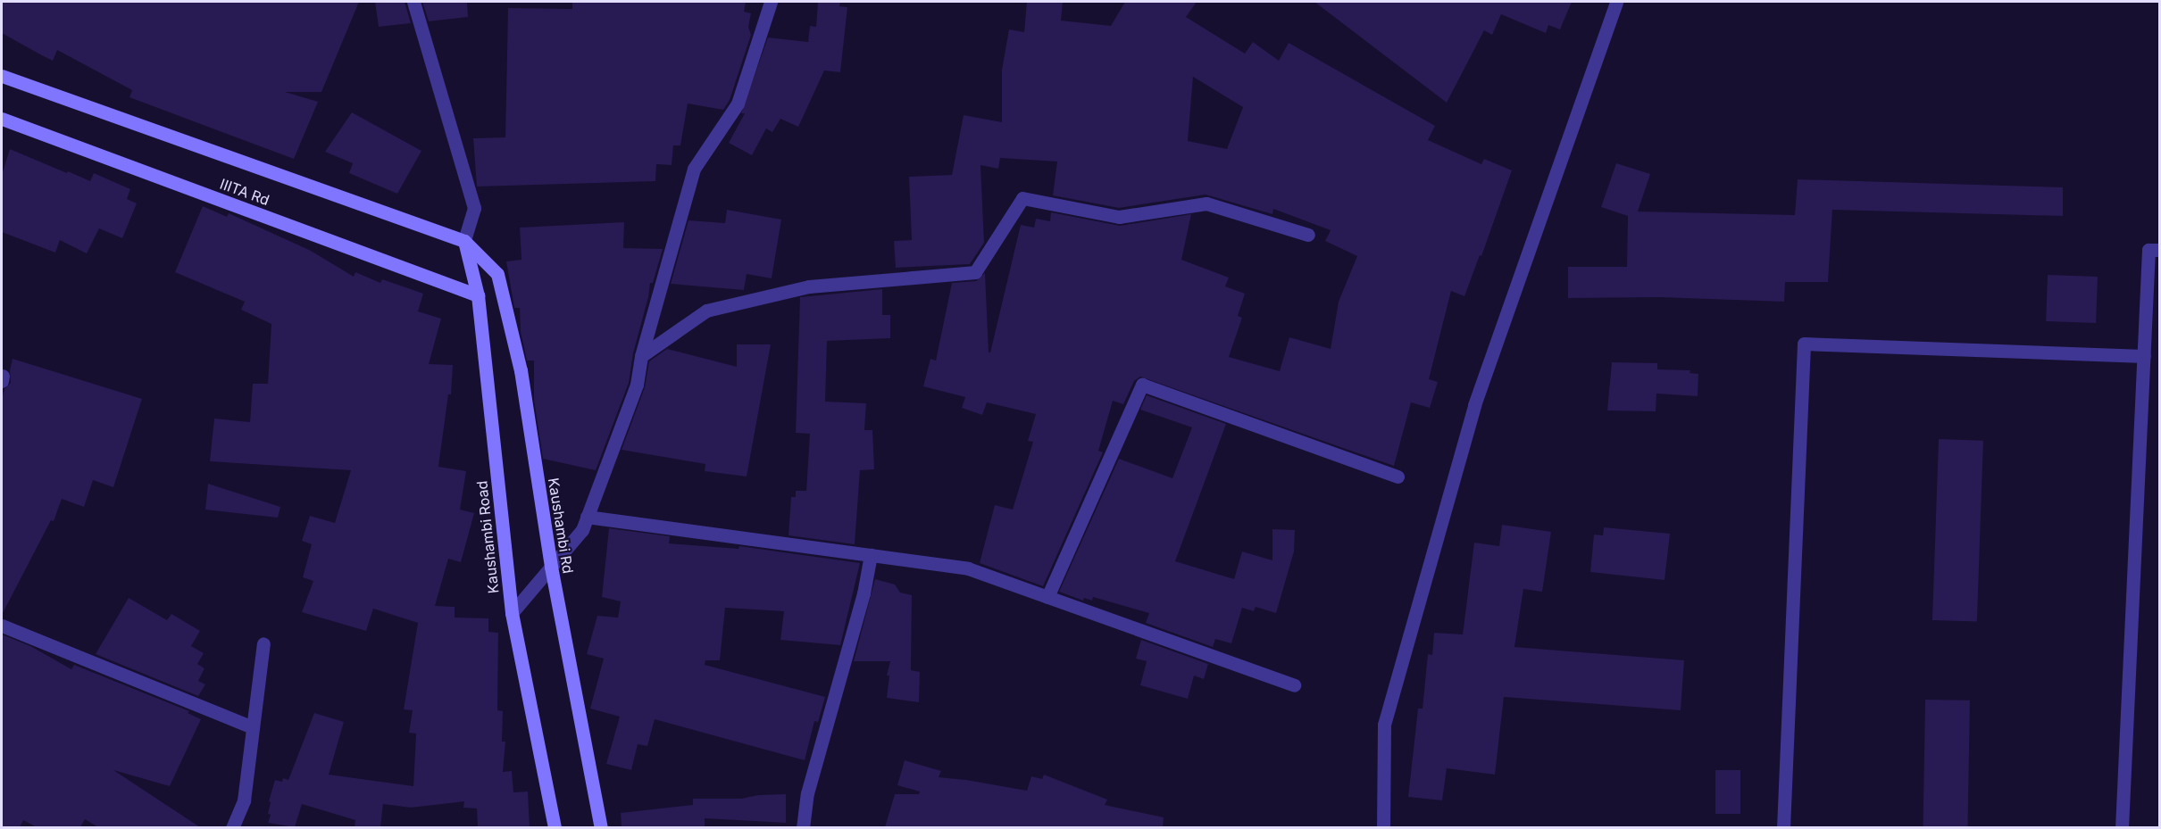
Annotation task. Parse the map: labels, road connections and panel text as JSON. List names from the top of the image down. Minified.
{"streets":{"main road":["IIITA Rd","Kaushambi Rd","Kaushambi Road"]},"crossings":[["IIITA Rd","Kaushambi Rd"],["IIITA Rd","Kaushambi Road"],["Kaushambi Rd","Kaushambi Road"]]}
